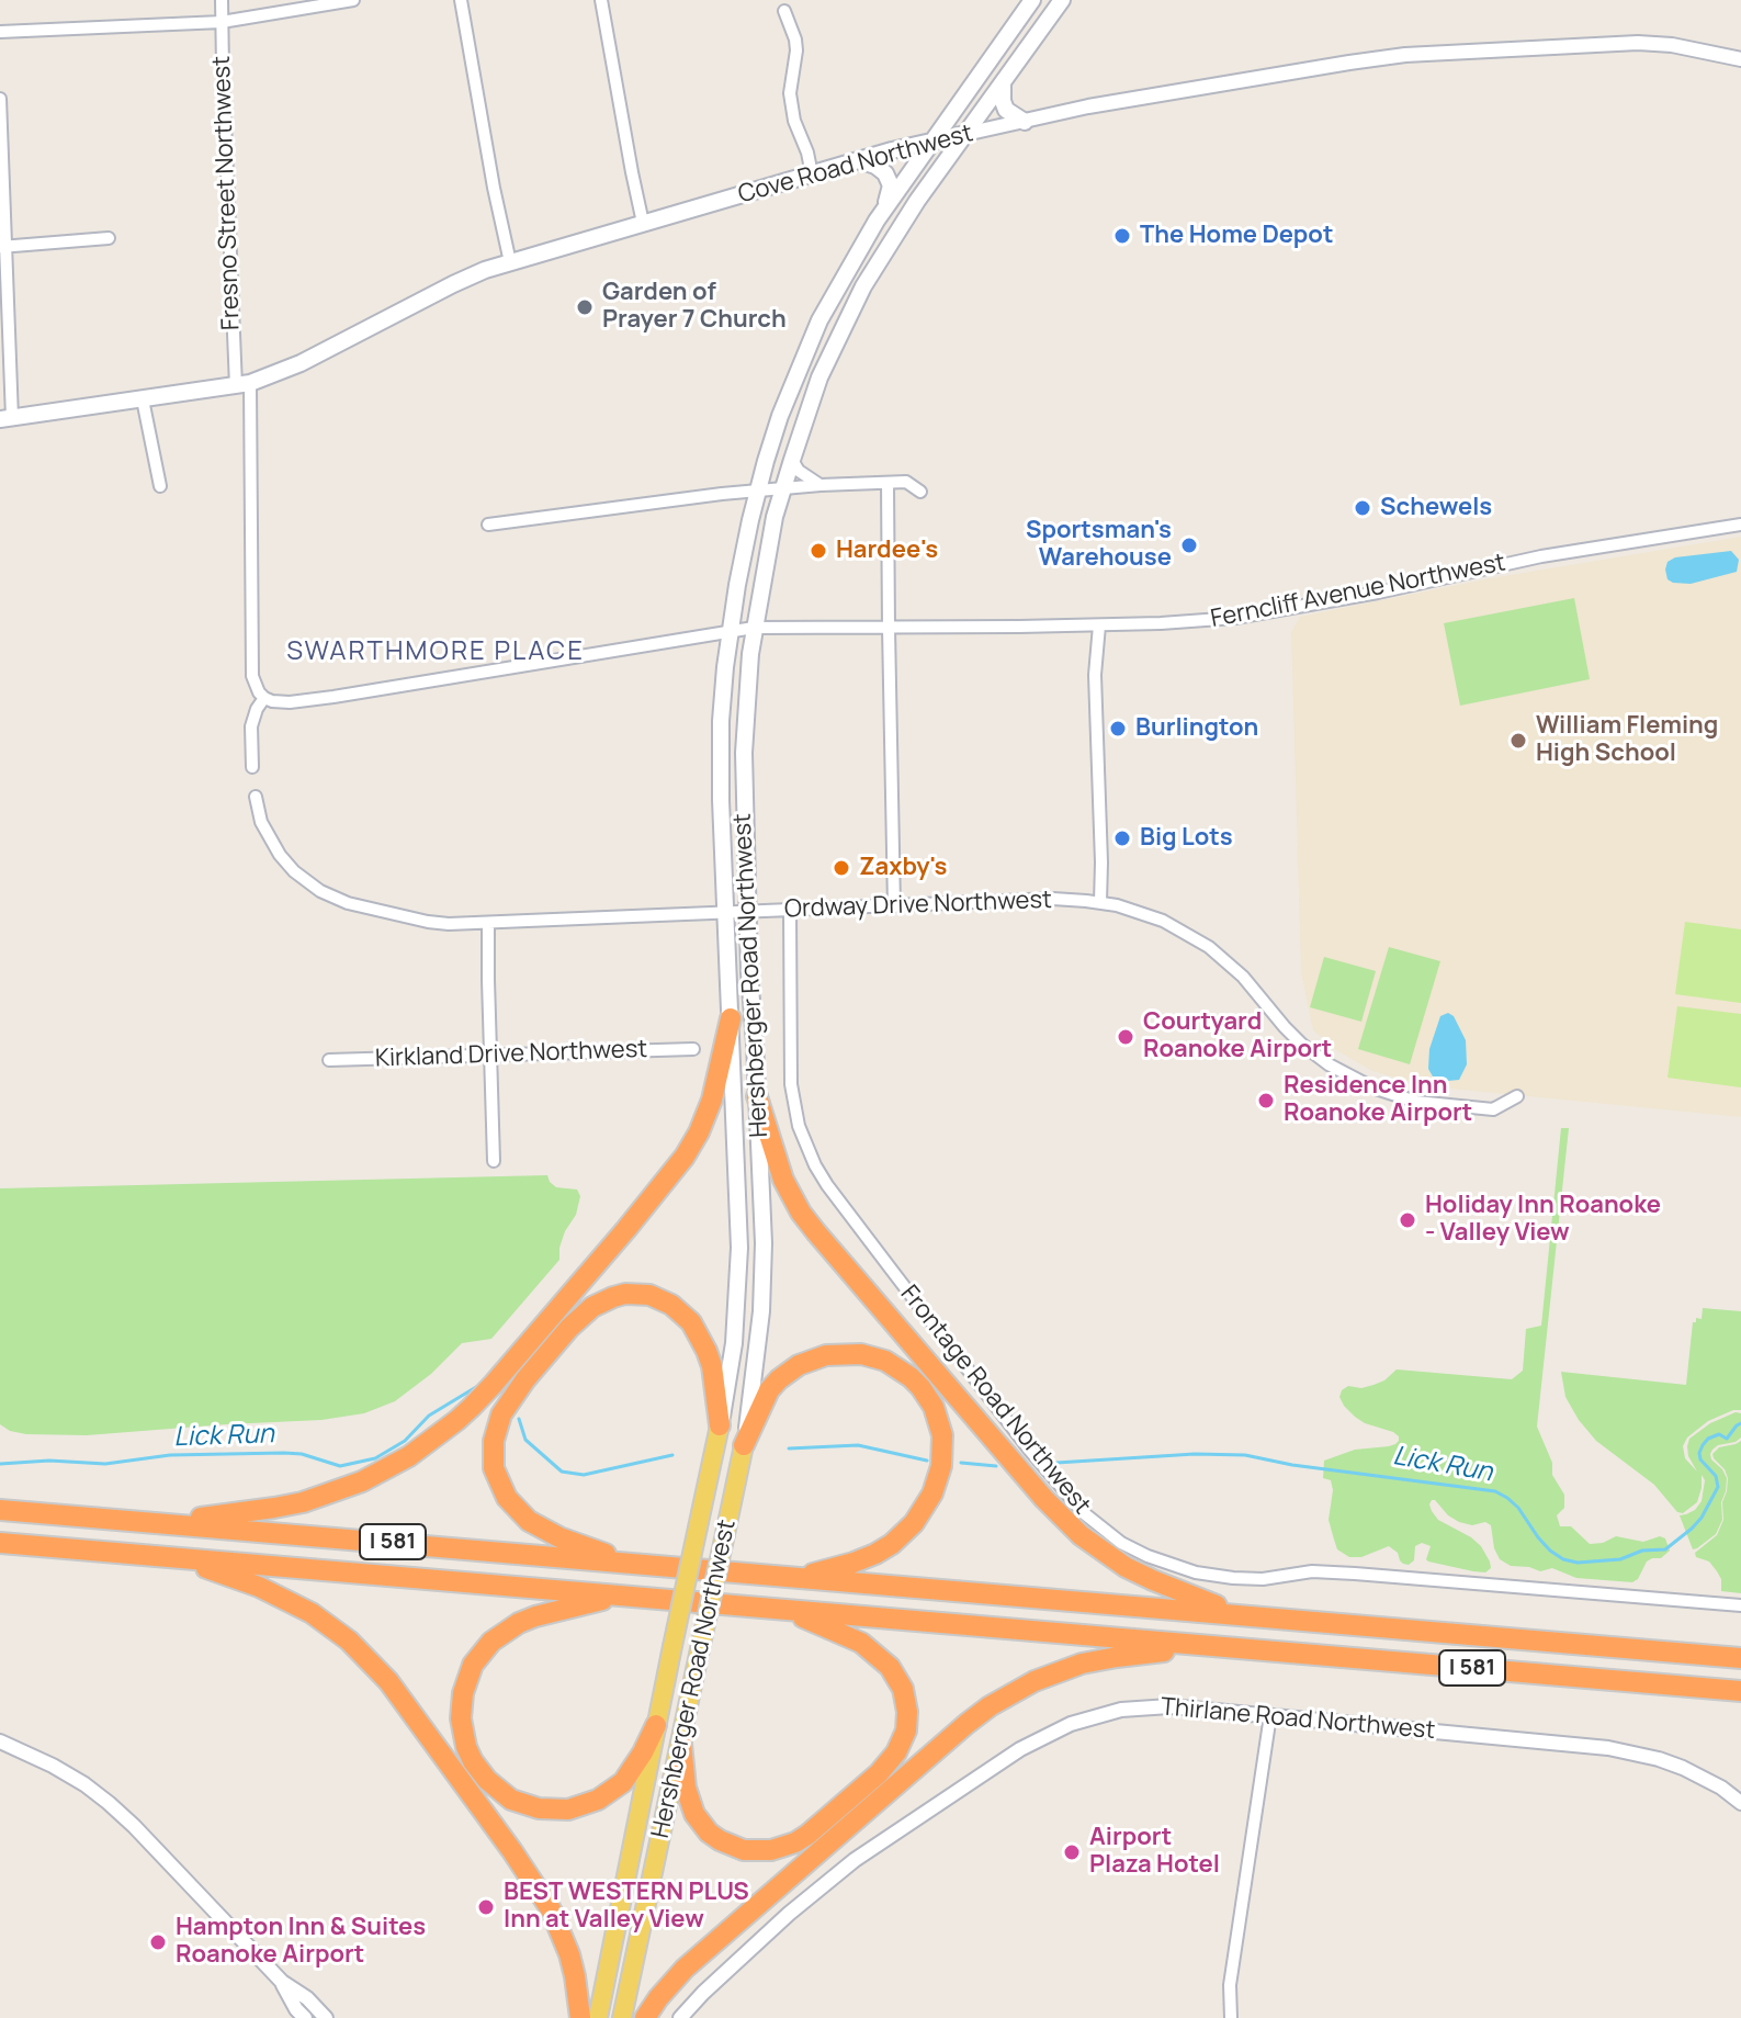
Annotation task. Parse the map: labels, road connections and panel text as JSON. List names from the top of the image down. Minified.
{"streets":{"highway":["I 581"],"main road":["Cove Road Northwest","Hershberger Road Northwest"],"street":["Fresno Street Northwest","Ferncliff Avenue Northwest","Ordway Drive Northwest","Kirkland Drive Northwest","Frontage Road Northwest","Thirlane Road Northwest"]},"crossings":[["Cove Road Northwest","Fresno Street Northwest"],["Cove Road Northwest","Hershberger Road Northwest"],["Fresno Street Northwest","Ferncliff Avenue Northwest"],["Ferncliff Avenue Northwest","Hershberger Road Northwest"],["Ordway Drive Northwest","Hershberger Road Northwest"],["Ordway Drive Northwest","Frontage Road Northwest"]],"districts":["SWARTHMORE PLACE"],"water":["Lick Run"],"places":["The Home Depot","Garden of Prayer 7 Church","Schewels","Sportsman's Warehouse","Hardee's","Burlington","William Fleming High School","Big Lots","Zaxby's","Courtyard Roanoke Airport","Residence Inn Roanoke Airport","Holiday Inn Roanoke - Valley View","Airport Plaza Hotel","BEST WESTERN PLUS Inn at Valley View","Hampton Inn & Suites Roanoke Airport"]}
